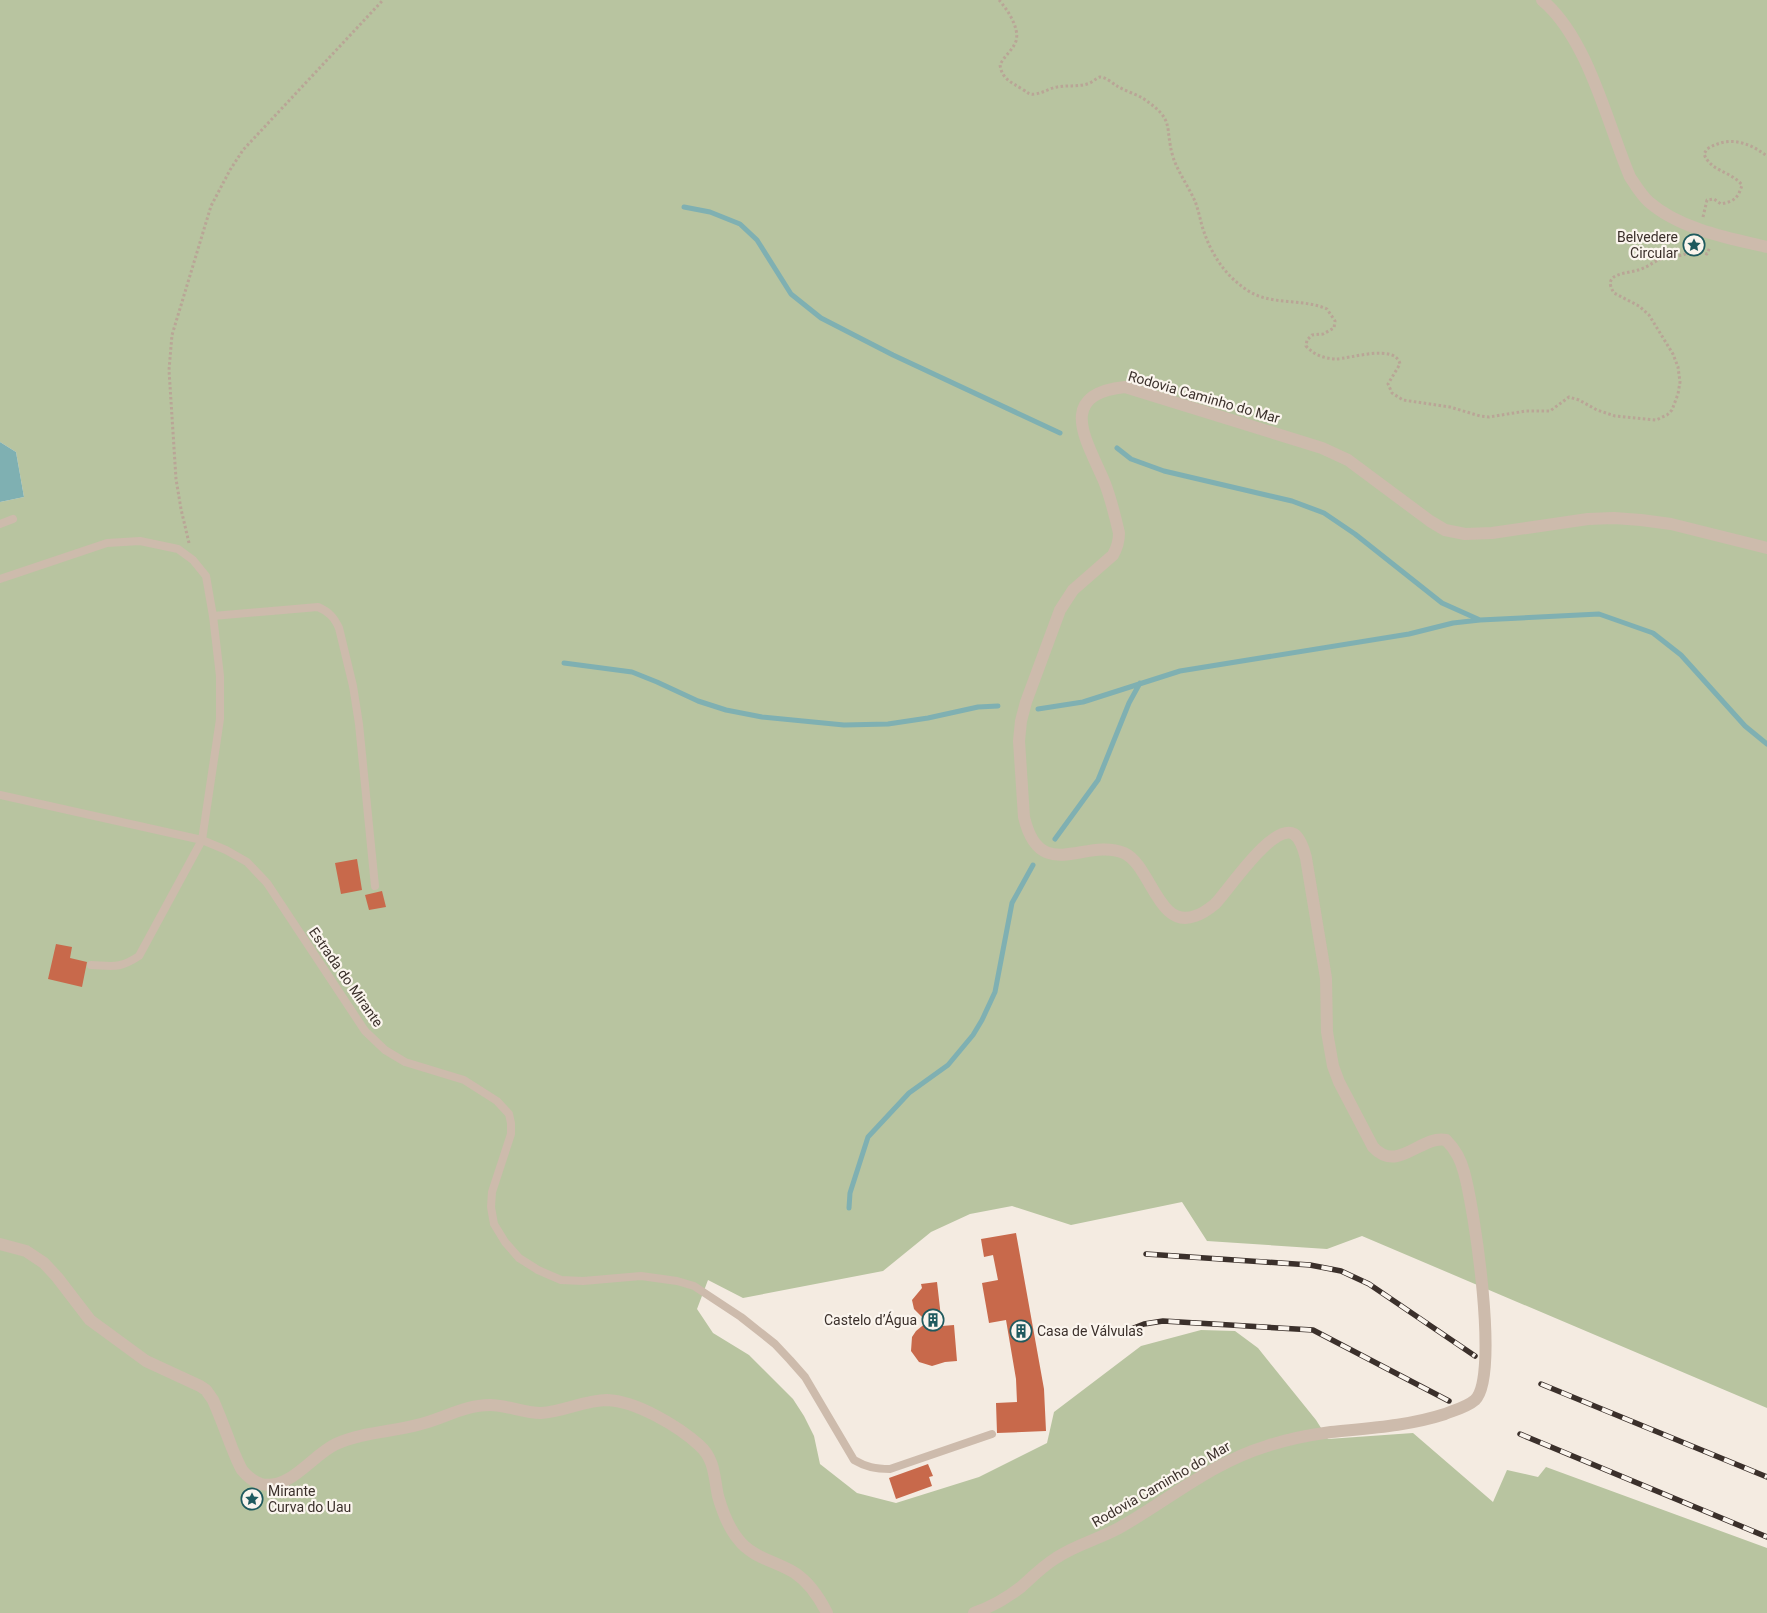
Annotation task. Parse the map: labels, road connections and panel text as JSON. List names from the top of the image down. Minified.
{"streets":{"street":["Rodovia Caminho do Mar"],"lane":["Estrada do Mirante"]},"places":{"place":["Belvedere Circular","Mirante Curva do Uau"],"building":["Castelo d’Água","Casa de Válvulas"]}}
